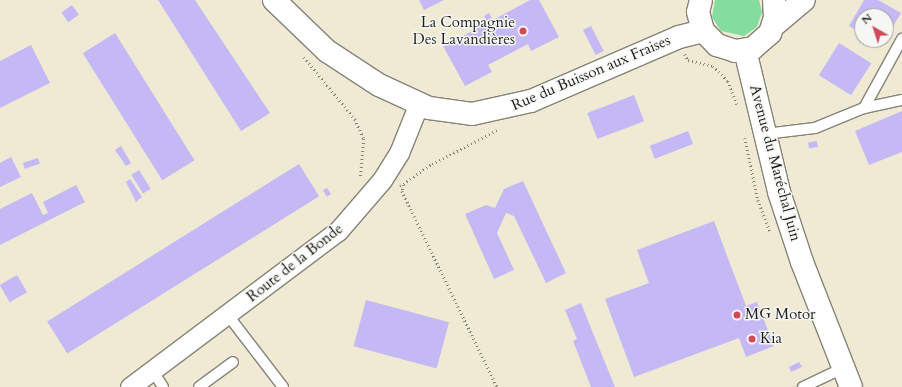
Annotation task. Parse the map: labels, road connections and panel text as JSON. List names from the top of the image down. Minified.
{"streets":{"street":["Rue du Buisson aux Fraises","Avenue du Maréchal Juin","Route de la Bonde"]},"crossings":[["Rue du Buisson aux Fraises","Route de la Bonde"]],"places":["La Compagnie Des Lavandières","MG Motor","Kia"],"north":"top left"}
